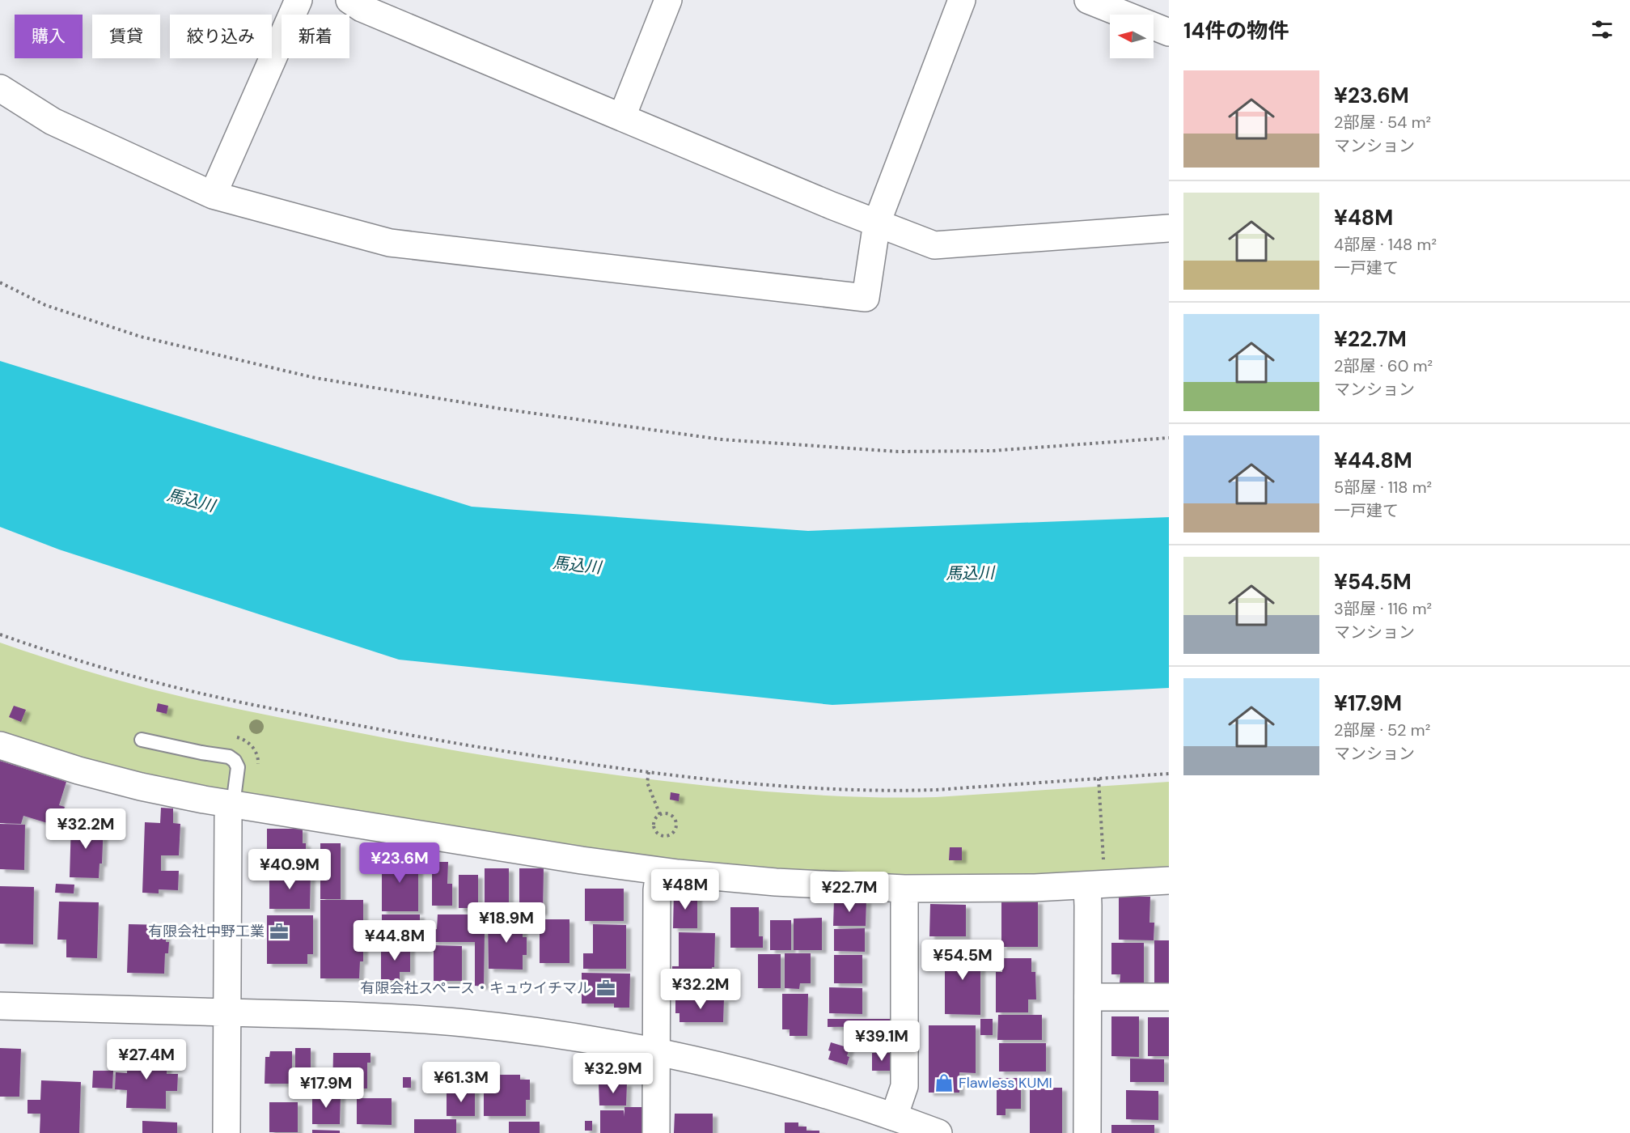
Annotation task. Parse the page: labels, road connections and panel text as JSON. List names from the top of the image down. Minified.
{"water":["馬込川"],"places":{"office":["有限会社中野工業","有限会社スペース・キュウイチマル"],"shop":["Flawless KUMI"]},"north":"left","page":{"heading":"14件の物件","chip":["購入","賃貸","絞り込み","新着"],"list":[{"name":"¥23.6M","note":"2部屋 · 54 m² · マンション"},{"name":"¥48M","note":"4部屋 · 148 m² · 一戸建て"},{"name":"¥22.7M","note":"2部屋 · 60 m² · マンション"},{"name":"¥44.8M","note":"5部屋 · 118 m² · 一戸建て"},{"name":"¥54.5M","note":"3部屋 · 116 m² · マンション"},{"name":"¥17.9M","note":"2部屋 · 52 m² · マンション"}],"price":["¥32.2M","¥23.6M","¥40.9M","¥48M","¥22.7M","¥18.9M","¥44.8M","¥54.5M","¥32.2M","¥39.1M","¥27.4M","¥32.9M","¥61.3M","¥17.9M"]}}
